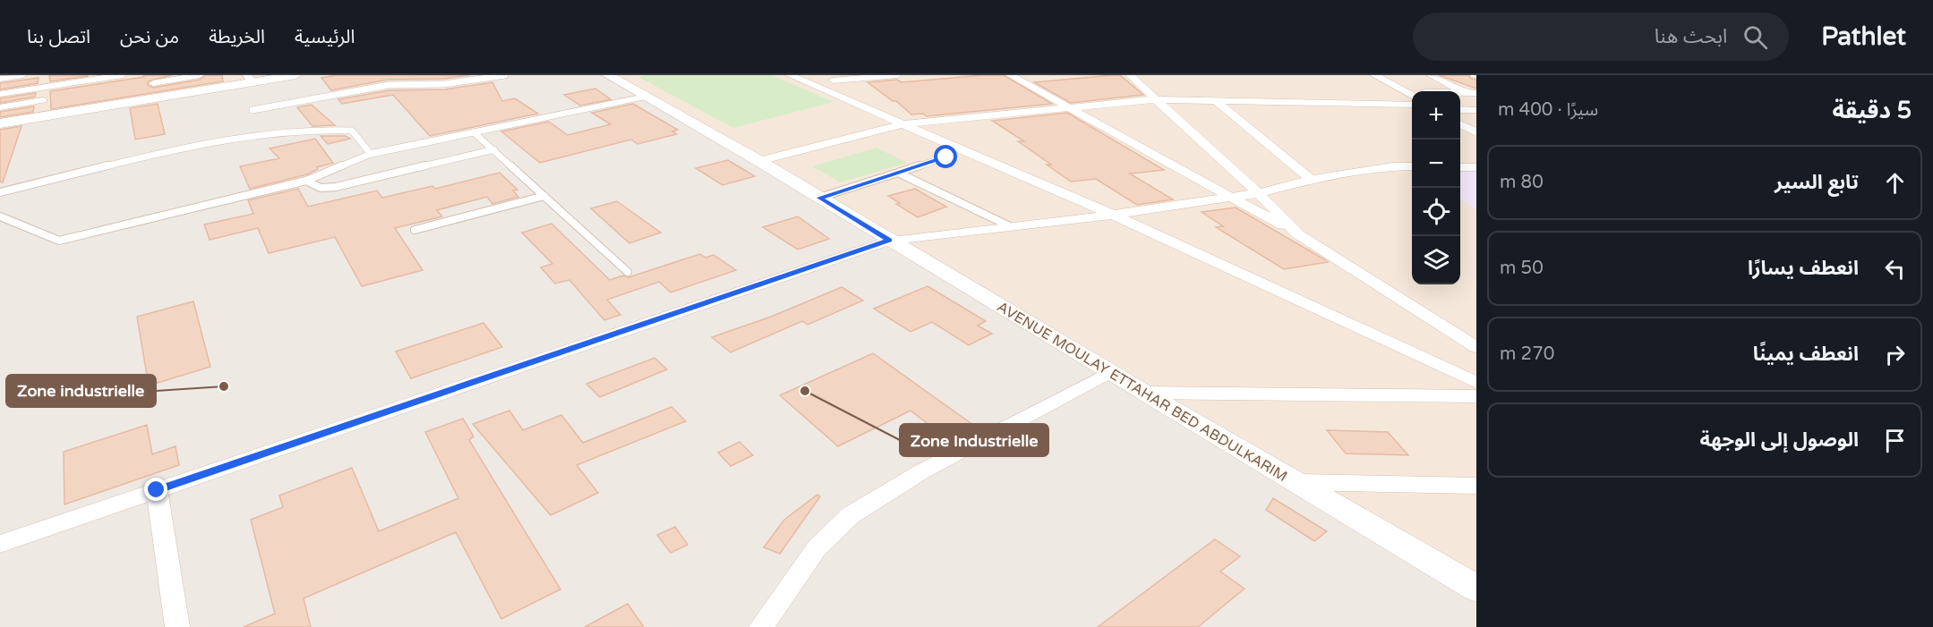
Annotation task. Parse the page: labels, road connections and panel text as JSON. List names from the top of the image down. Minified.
{"streets":{"street":["AVENUE MOULAY ETTAHAR BED ABDULKARIM"]},"places":["Zone industrielle","Zone Industrielle"],"page":{"header":"Pathlet","search":"ابحث هنا","nav":["الرئيسية","الخريطة","من نحن","اتصل بنا"],"heading":["5 دقيقة","سيرًا · 400 m"],"map_buttons":["+","−"],"list":[["تابع السير","80 m"],["انعطف يسارًا","50 m"],["انعطف يمينًا","270 m"],"الوصول إلى الوجهة"]}}
